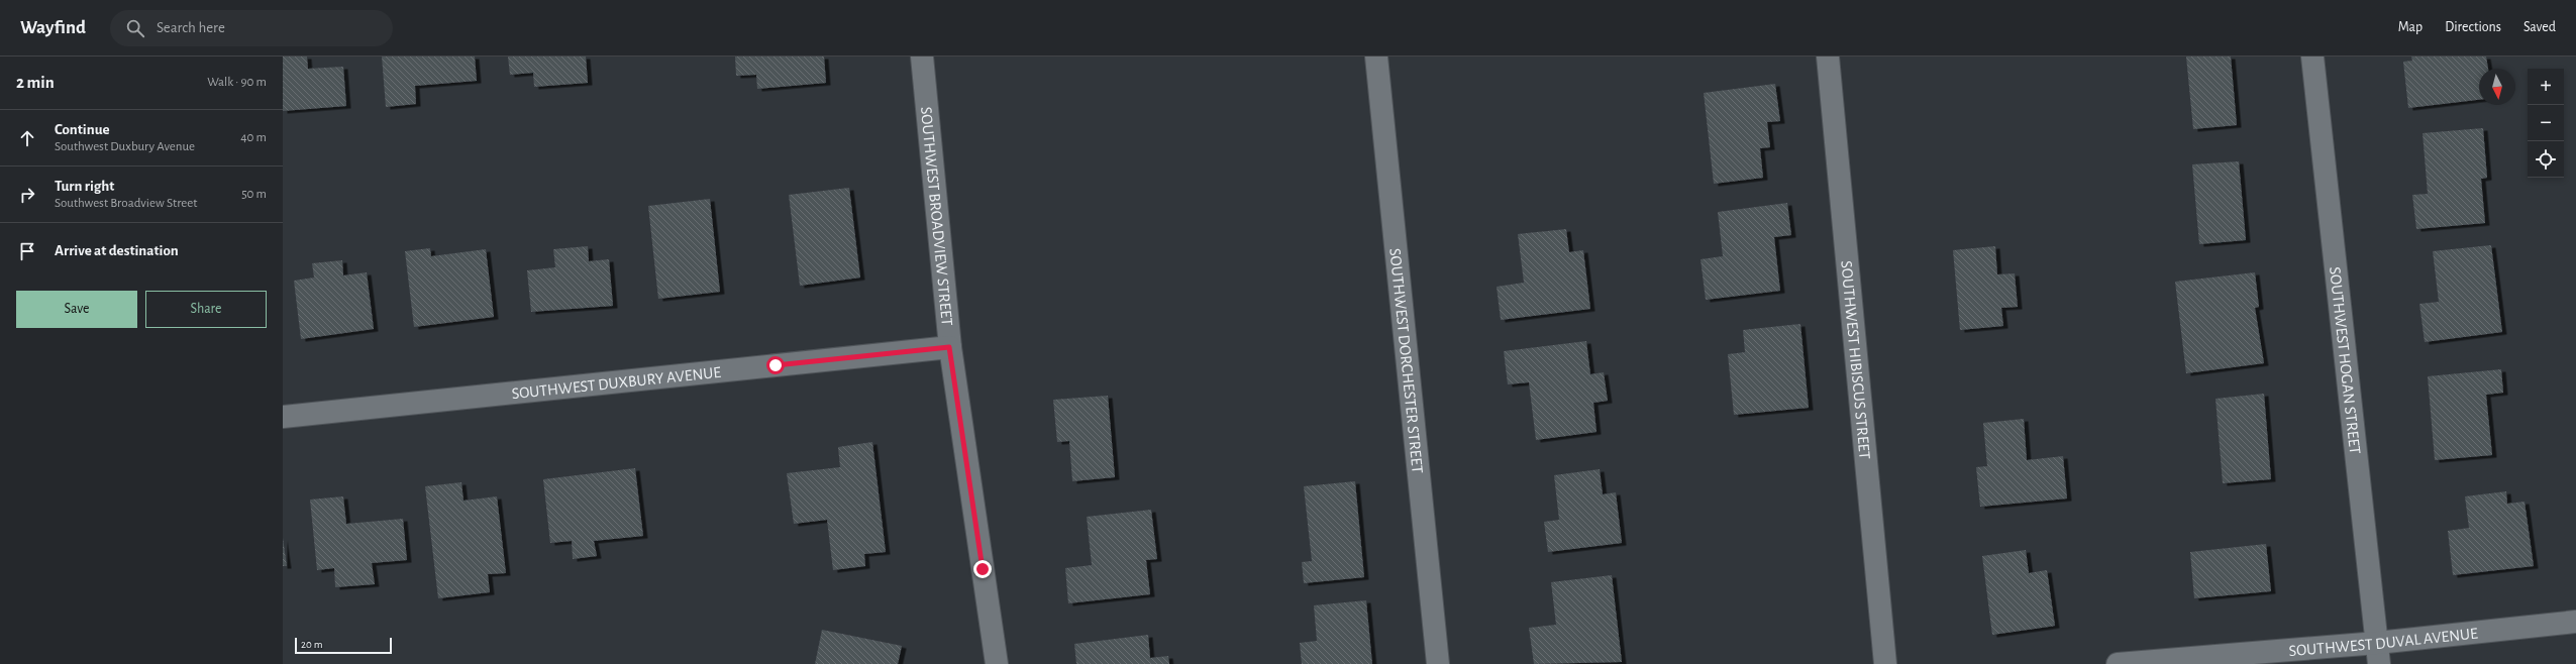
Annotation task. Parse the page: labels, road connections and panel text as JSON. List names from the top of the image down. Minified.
{"streets":{"street":["SOUTHWEST BROADVIEW STREET","SOUTHWEST DORCHESTER STREET","SOUTHWEST HIBISCUS STREET","SOUTHWEST HOGAN STREET","SOUTHWEST DUXBURY AVENUE","SOUTHWEST DUVAL AVENUE"]},"crossings":[["SOUTHWEST BROADVIEW STREET","SOUTHWEST DUXBURY AVENUE"],["SOUTHWEST HOGAN STREET","SOUTHWEST DUVAL AVENUE"]],"scale_bar":"20 m","north":"bottom","page":{"header":"Wayfind","search":"Search here","nav":["Map","Directions","Saved"],"heading":["2 min","Walk · 90 m"],"map_buttons":["+","−"],"list":[["Continue","Southwest Duxbury Avenue","40 m"],["Turn right","Southwest Broadview Street","50 m"],"Arrive at destination"],"buttons":["Save","Share"],"scale":"20 m"}}
